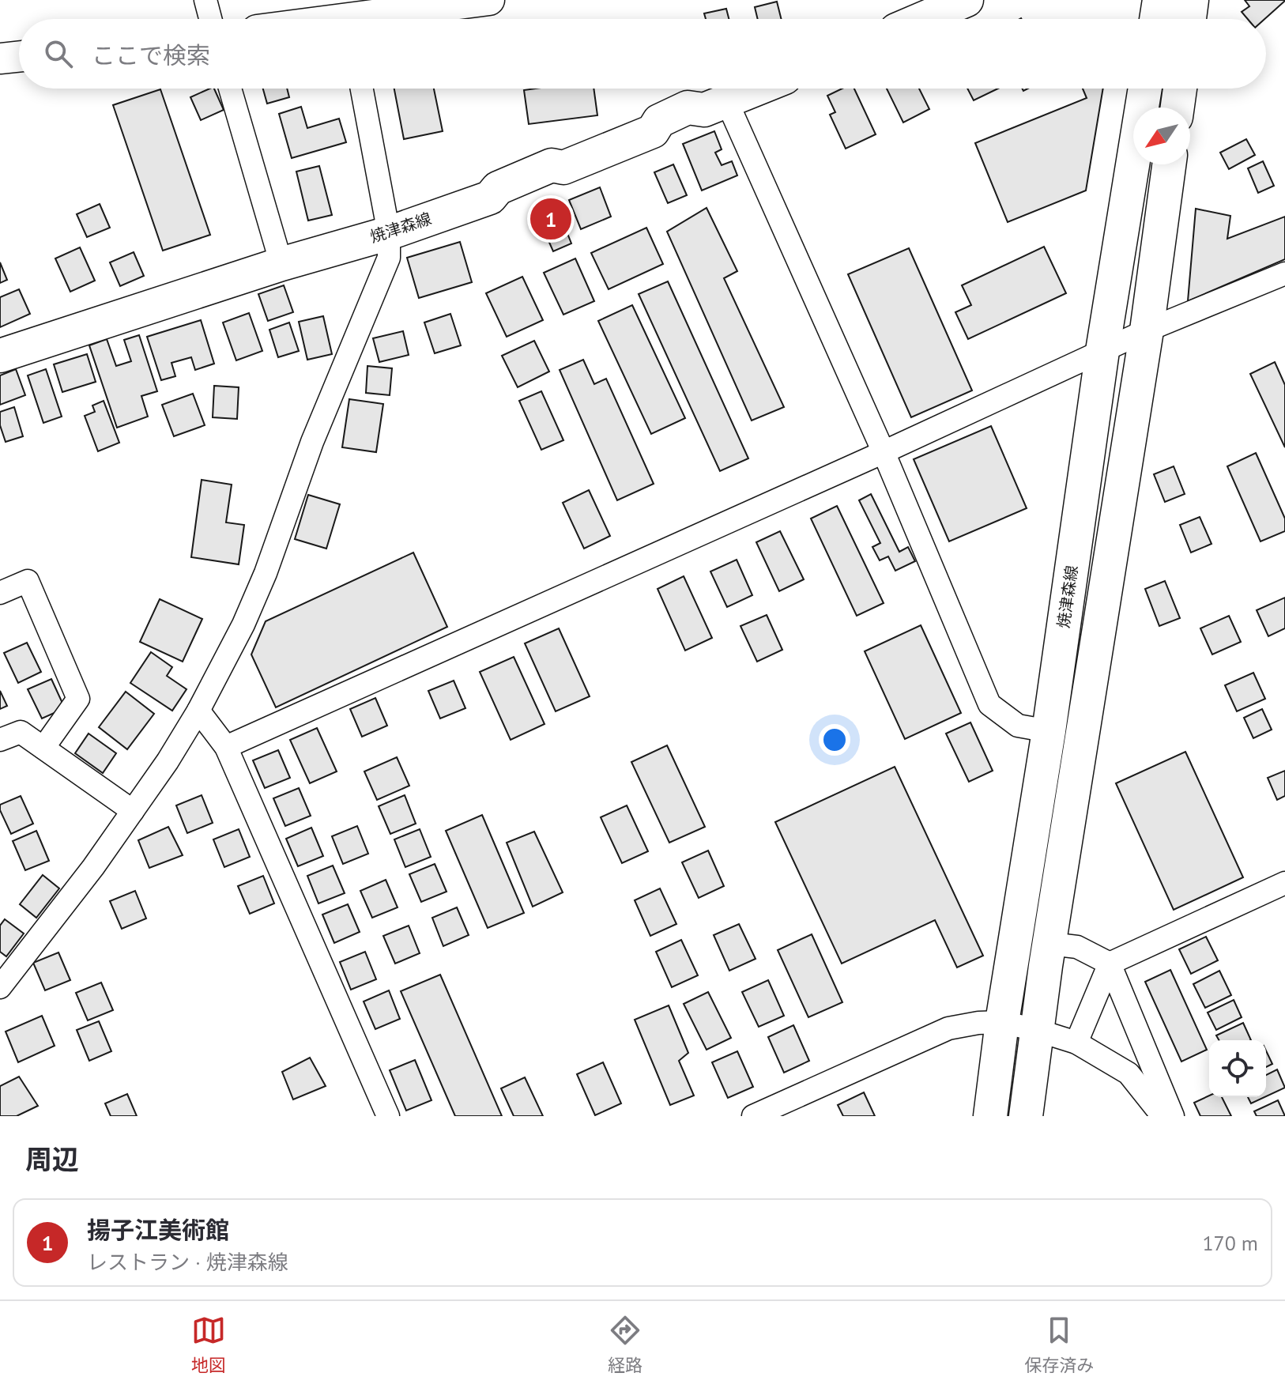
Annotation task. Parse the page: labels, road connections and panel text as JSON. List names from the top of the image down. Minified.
{"streets":{"main road":["焼津森線"]},"north":"bottom left","page":{"search":"ここで検索","pins":"1","heading":"周辺","list":[{"mark":"1","name":"揚子江美術館","note":"レストラン · 焼津森線","value":"170 m"}],"nav":["地図","経路","保存済み"]}}
